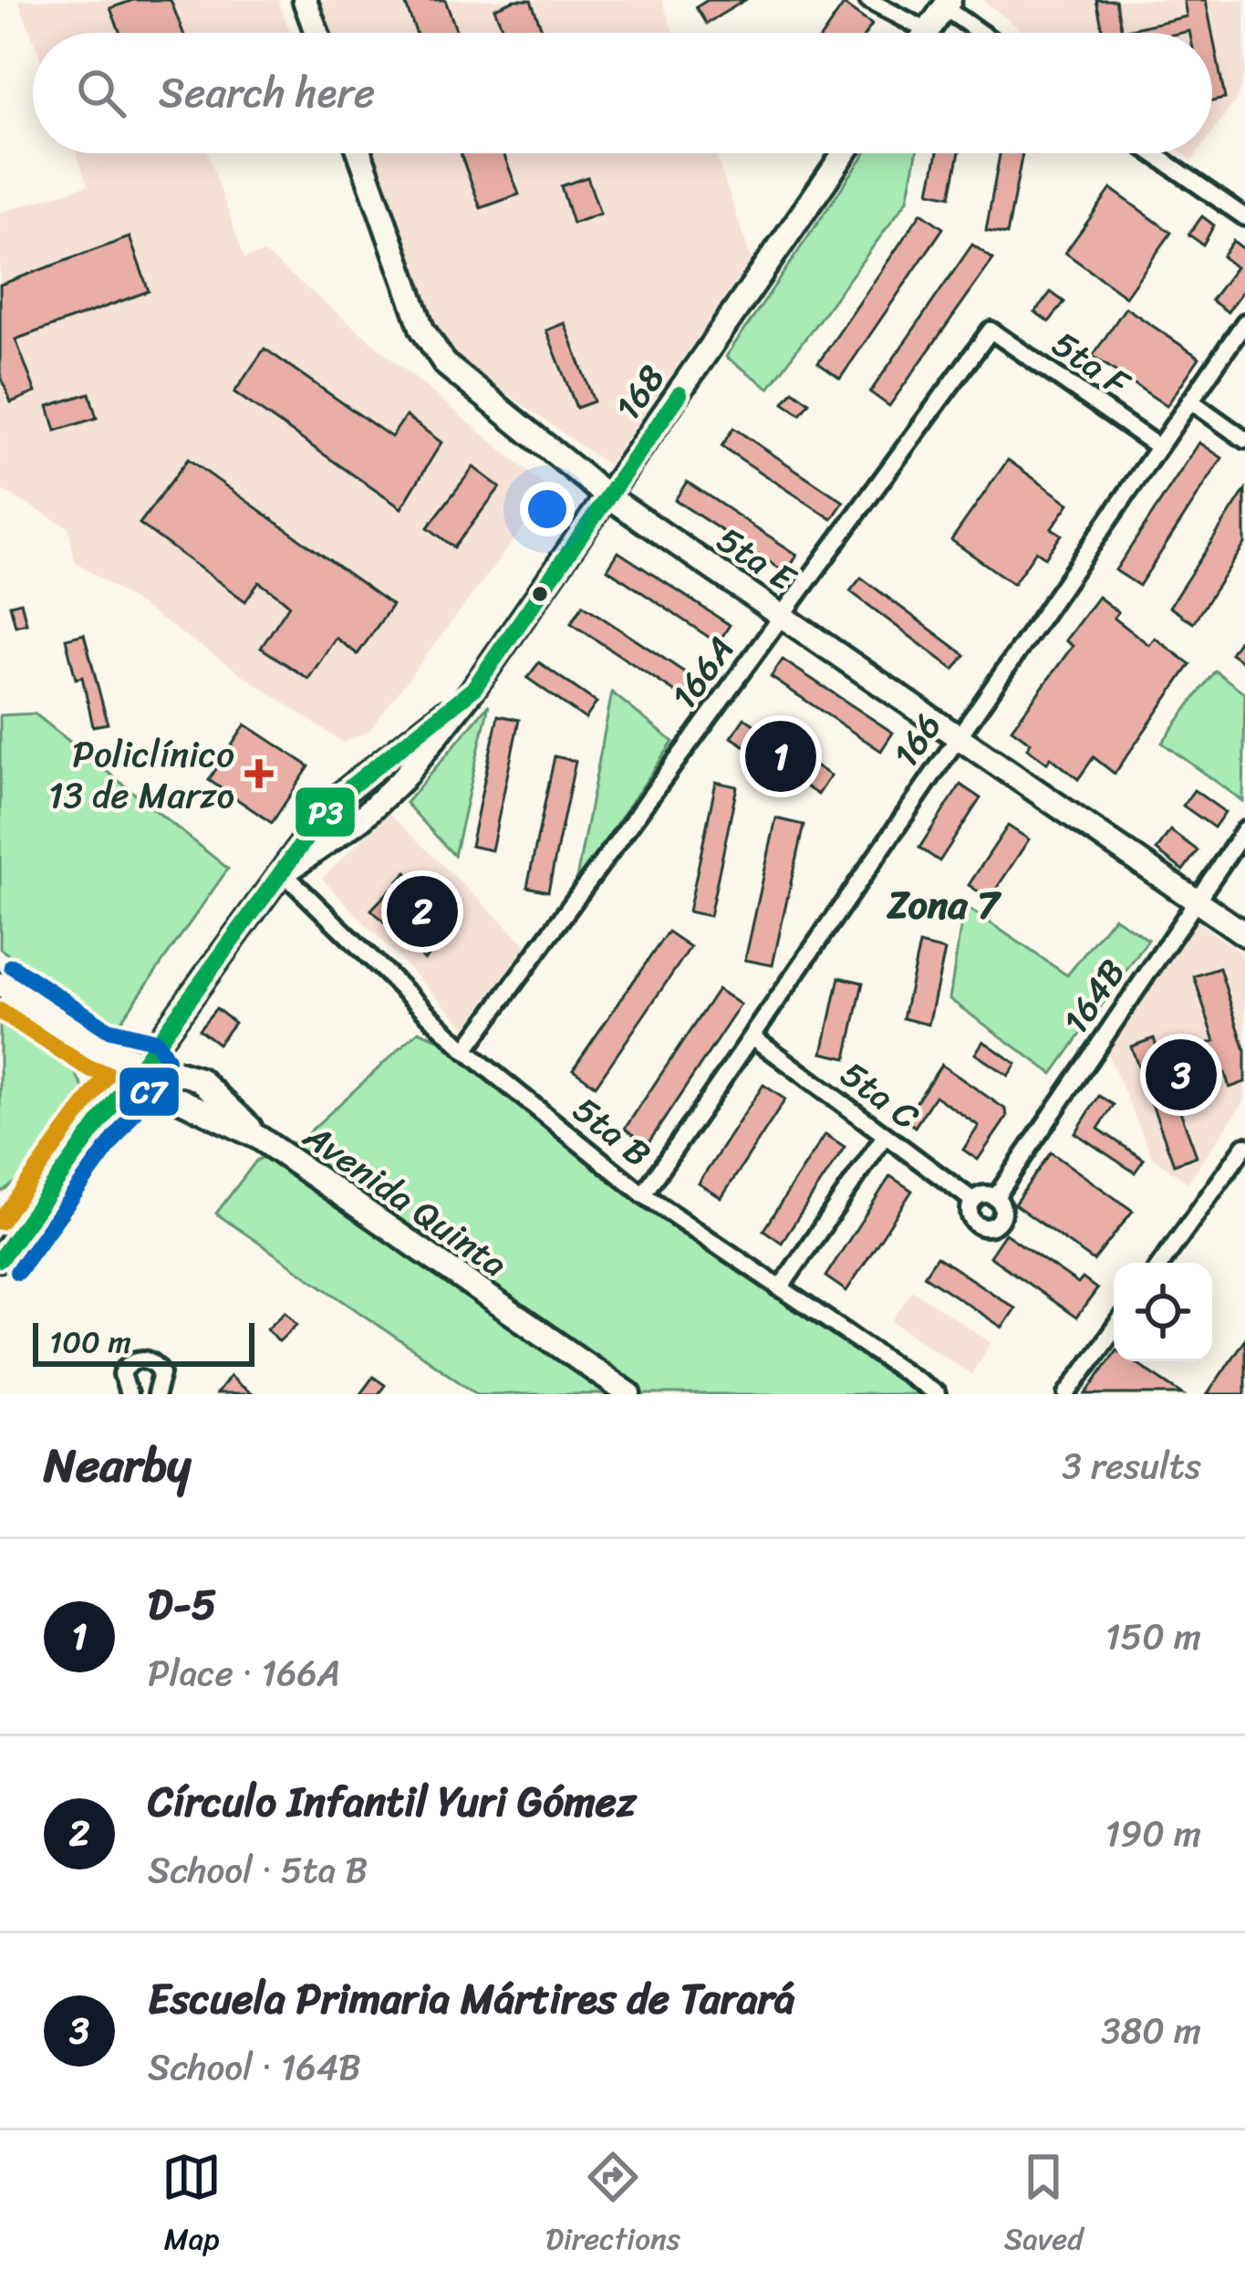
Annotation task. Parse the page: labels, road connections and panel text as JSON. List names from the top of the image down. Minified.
{"streets":{"street":["5ta F","168","5ta E","166A","166","164B","5ta C","5ta B","Avenida Quinta"]},"crossings":[["5ta F","166A"],["5ta F","166"],["168","5ta E"],["168","5ta B"],["168","Avenida Quinta"],["5ta E","166A"],["5ta E","166"],["5ta E","164B"],["166A","5ta B"],["166","5ta C"],["166","5ta B"],["164B","5ta C"]],"districts":["Zona 7"],"places":{"health":["Policlínico 13 de Marzo"]},"lines":["transit line P3","transit line C7"],"scale_bar":"100 m","page":{"search":"Search here","pins":["1","2","3"],"scale":"100 m","heading":["Nearby","3 results"],"list":[{"mark":"1","name":"D-5","note":"Place · 166A","value":"150 m"},{"mark":"2","name":"Círculo Infantil Yuri Gómez","note":"School · 5ta B","value":"190 m"},{"mark":"3","name":"Escuela Primaria Mártires de Tarará","note":"School · 164B","value":"380 m"}],"nav":["Map","Directions","Saved"]}}
